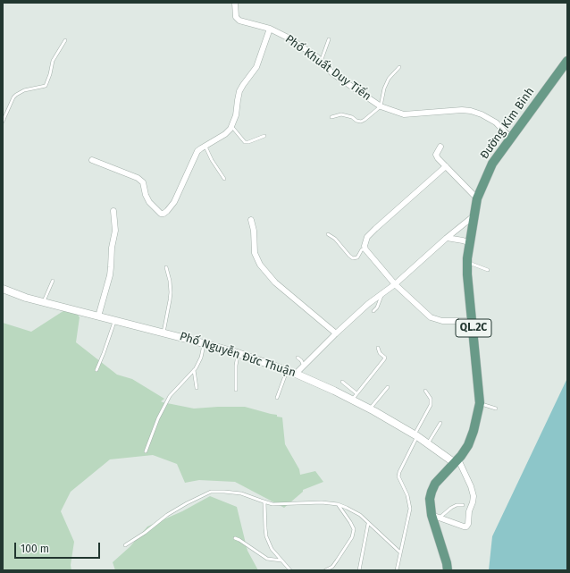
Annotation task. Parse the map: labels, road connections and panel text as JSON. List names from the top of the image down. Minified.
{"streets":{"main road":["Đường Kim Bình","QL.2C"],"street":["Phố Khuất Duy Tiến","Phố Nguyễn Đức Thuận"]},"crossings":[["Phố Khuất Duy Tiến","Đường Kim Bình"],["Đường Kim Bình","Phố Nguyễn Đức Thuận"]],"scale_bar":"100 m"}
